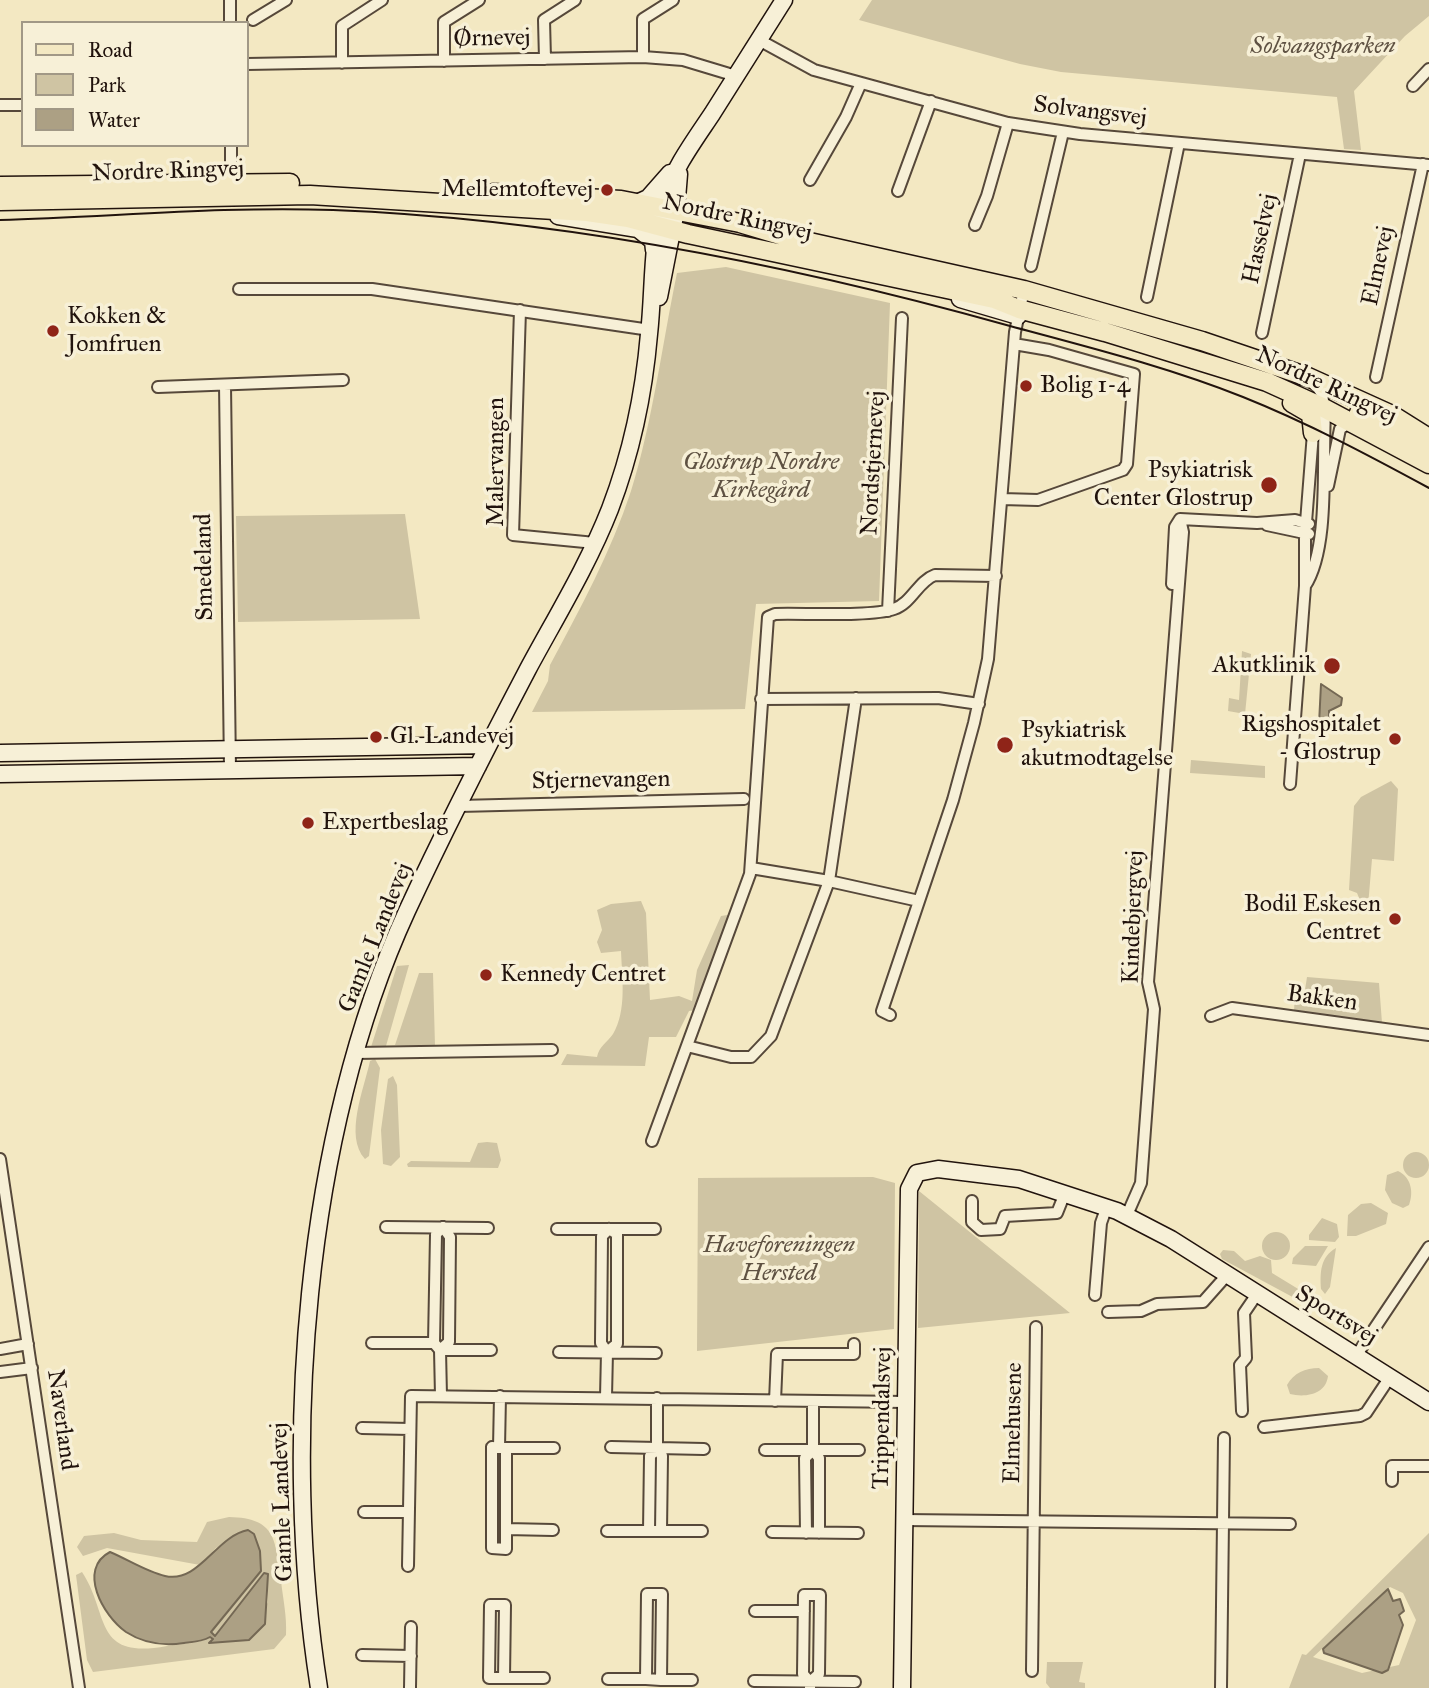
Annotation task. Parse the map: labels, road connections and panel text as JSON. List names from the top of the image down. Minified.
{"streets":{"main road":["Nordre Ringvej"],"street":["Ørnevej","Solvangsvej","Hasselvej","Elmevej","Malervangen","Nordstjernevej","Smedeland","Stjernevangen","Kindebjergvej","Gamle Landevej","Bakken","Sportsvej","Trippendalsvej","Naverland","Elmehusene"]},"crossings":[["Solvangsvej","Hasselvej"],["Solvangsvej","Elmevej"],["Nordre Ringvej","Gamle Landevej"],["Malervangen","Gamle Landevej"],["Stjernevangen","Gamle Landevej"],["Kindebjergvej","Sportsvej"],["Sportsvej","Trippendalsvej"],["Trippendalsvej","Elmehusene"]],"parks":["Solvangsparken","Glostrup Nordre Kirkegård","Haveforeningen Hersted"],"places":["Mellemtoftevej","Kokken & Jomfruen","Bolig 1-4","Psykiatrisk Center Glostrup","Akutklinik","Gl. Landevej","Rigshospitalet - Glostrup","Psykiatrisk akutmodtagelse","Expertbeslag","Bodil Eskesen Centret","Kennedy Centret"],"legend":["Road","Park","Water"]}
